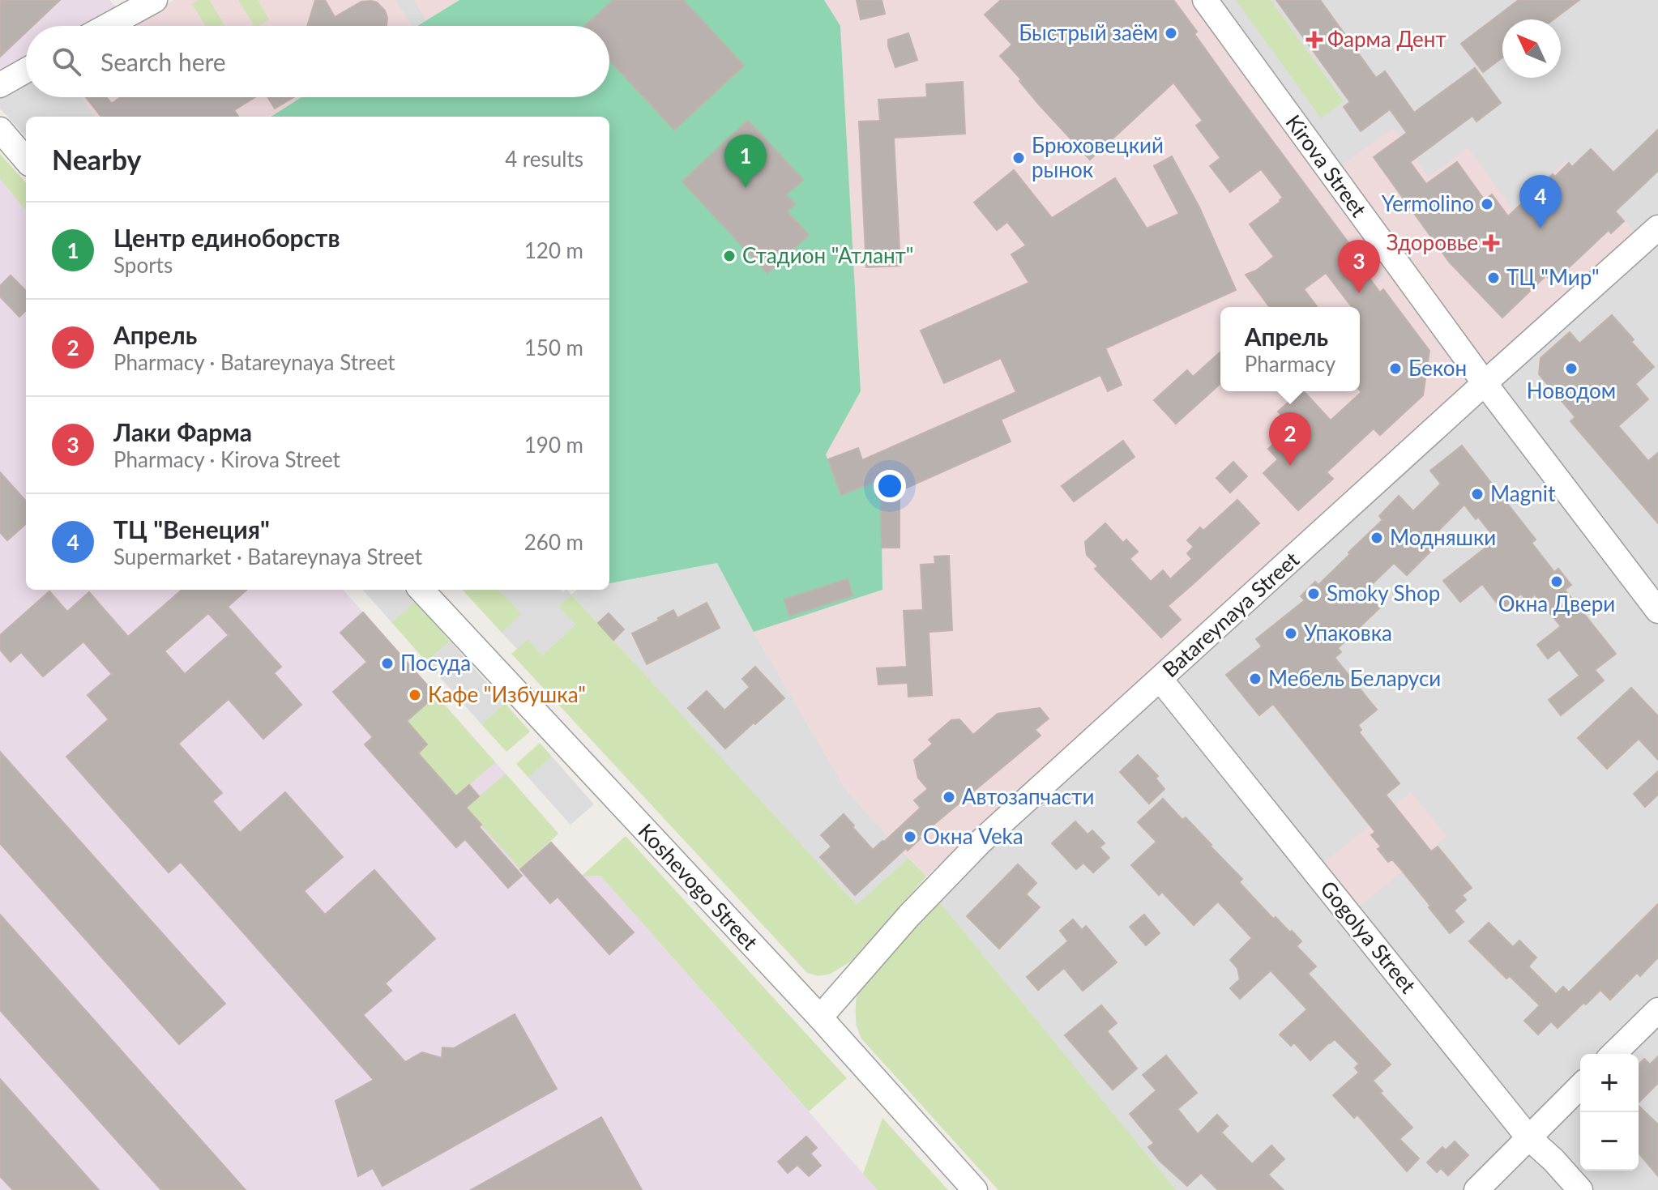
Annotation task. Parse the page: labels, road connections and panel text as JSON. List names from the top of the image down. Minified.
{"streets":{"street":["Kirova Street","Batareynaya Street","Koshevogo Street","Gogolya Street"]},"crossings":[["Kirova Street","Batareynaya Street"],["Batareynaya Street","Koshevogo Street"],["Batareynaya Street","Gogolya Street"]],"places":{"other":["Быстрый заём","Брюховецкий рынок","Yermolino","Стадион \"Атлант\"","ТЦ \"Мир\"","Бекон","Новодом","Magnit","Модняшки","Окна Двери","Smoky Shop","Упаковка","Посуда","Мебель Беларуси","Кафе \"Избушка\"","Автозапчасти","Окна Veka"],"health":["Фарма Дент","Здоровье"]},"north":"top left","page":{"search":"Search here","heading":["Nearby","4 results"],"pins":["1","4","3","2"],"list":[{"mark":"1","name":"Центр единоборств","note":"Sports","value":"120 m"},{"mark":"2","name":"Апрель","note":"Pharmacy · Batareynaya Street","value":"150 m"},{"mark":"3","name":"Лаки Фарма","note":"Pharmacy · Kirova Street","value":"190 m"},{"mark":"4","name":"ТЦ \"Венеция\"","note":"Supermarket · Batareynaya Street","value":"260 m"}],"popup":["Апрель","Pharmacy"],"map_buttons":["+","−"]}}
